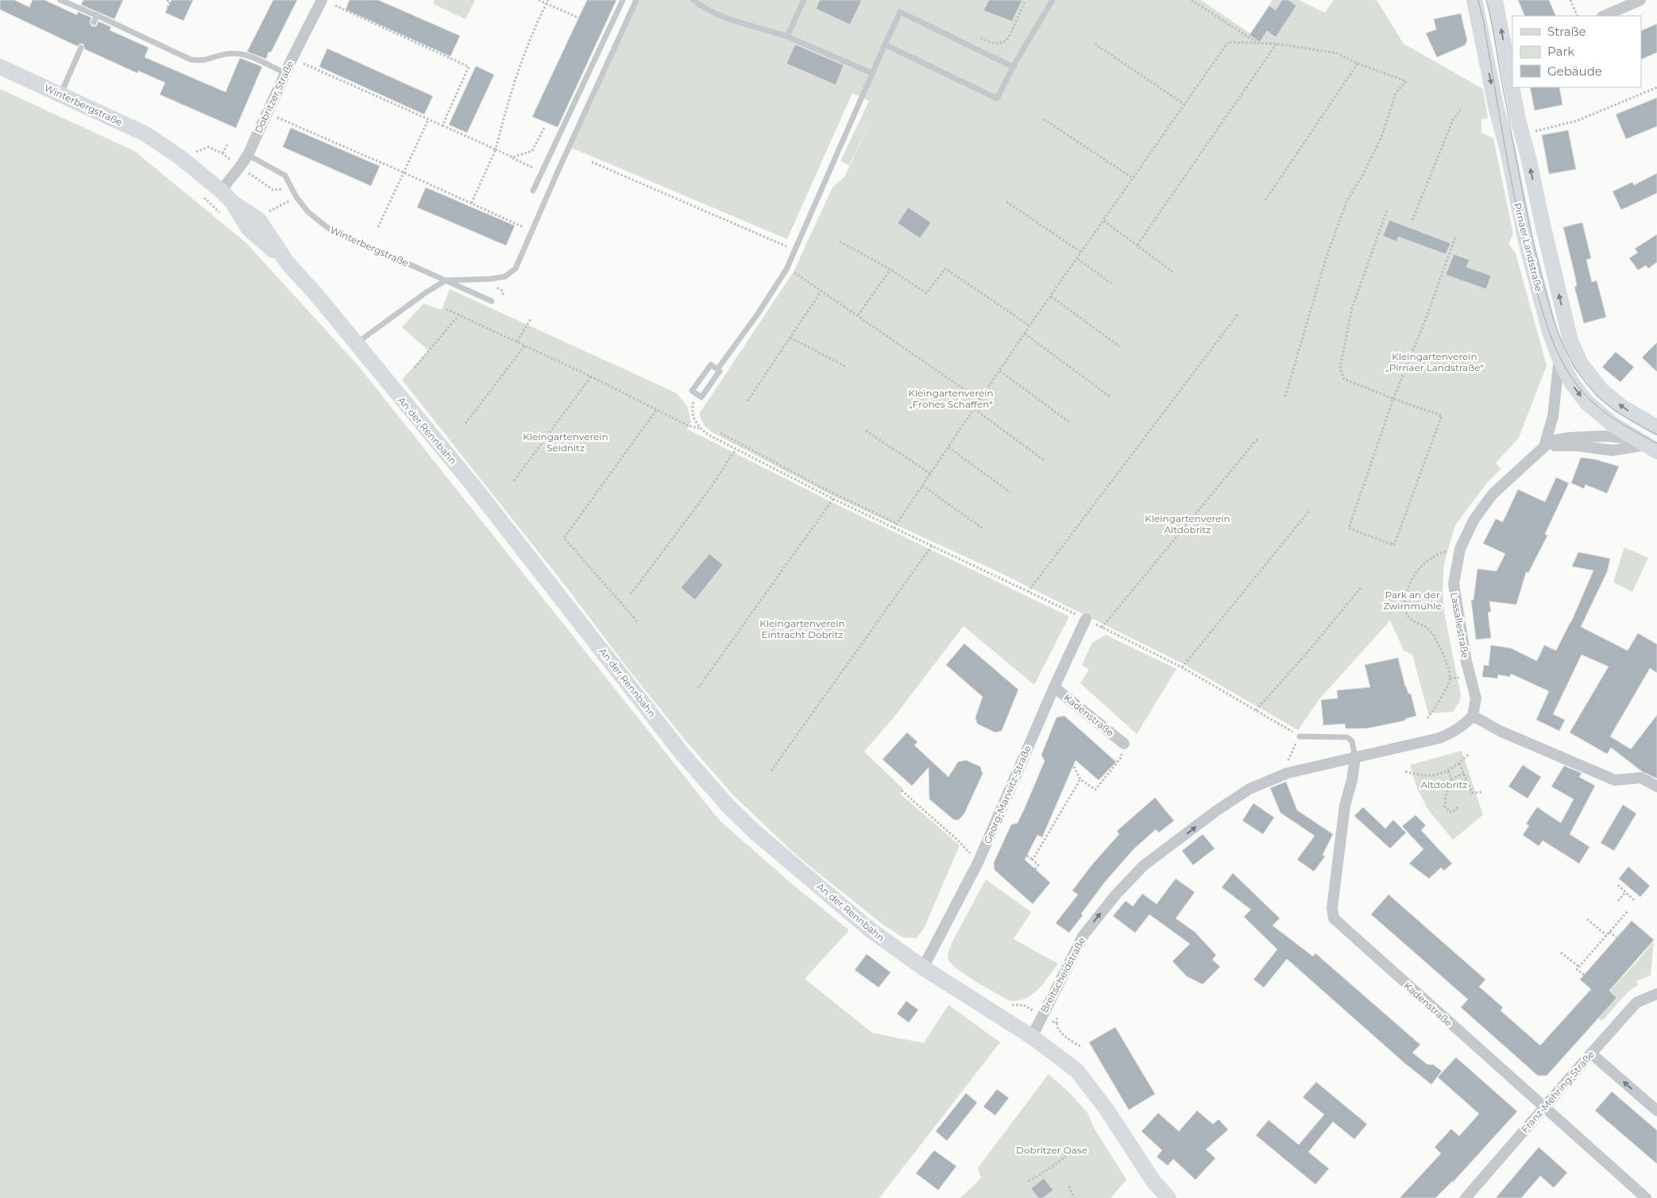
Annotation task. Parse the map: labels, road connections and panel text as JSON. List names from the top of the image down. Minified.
{"streets":{"main road":["Winterbergstraße","Pirnaer Landstraße","An der Rennbahn"],"street":["Dobritzer Straße","Lassallestraße","Kadenstraße","Georg-Marwitz-Straße","Breitscheidstraße","Franz-Mehring-Straße"]},"crossings":[["Dobritzer Straße","Winterbergstraße"],["Dobritzer Straße","An der Rennbahn"],["Winterbergstraße","An der Rennbahn"],["An der Rennbahn","Georg-Marwitz-Straße"],["An der Rennbahn","Breitscheidstraße"],["Kadenstraße","Georg-Marwitz-Straße"],["Kadenstraße","Breitscheidstraße"],["Kadenstraße","Franz-Mehring-Straße"]],"one_way":["Breitscheidstraße"],"parks":["Kleingartenverein „Pirnaer Landstraße“","Kleingartenverein „Frohes Schaffen“","Kleingartenverein Seidnitz","Kleingartenverein Altdobritz","Park an der Zwirnmühle","Kleingartenverein Eintracht Dobritz","Altdobritz","Dobritzer Oase"],"legend":["Straße","Park","Gebäude"]}
